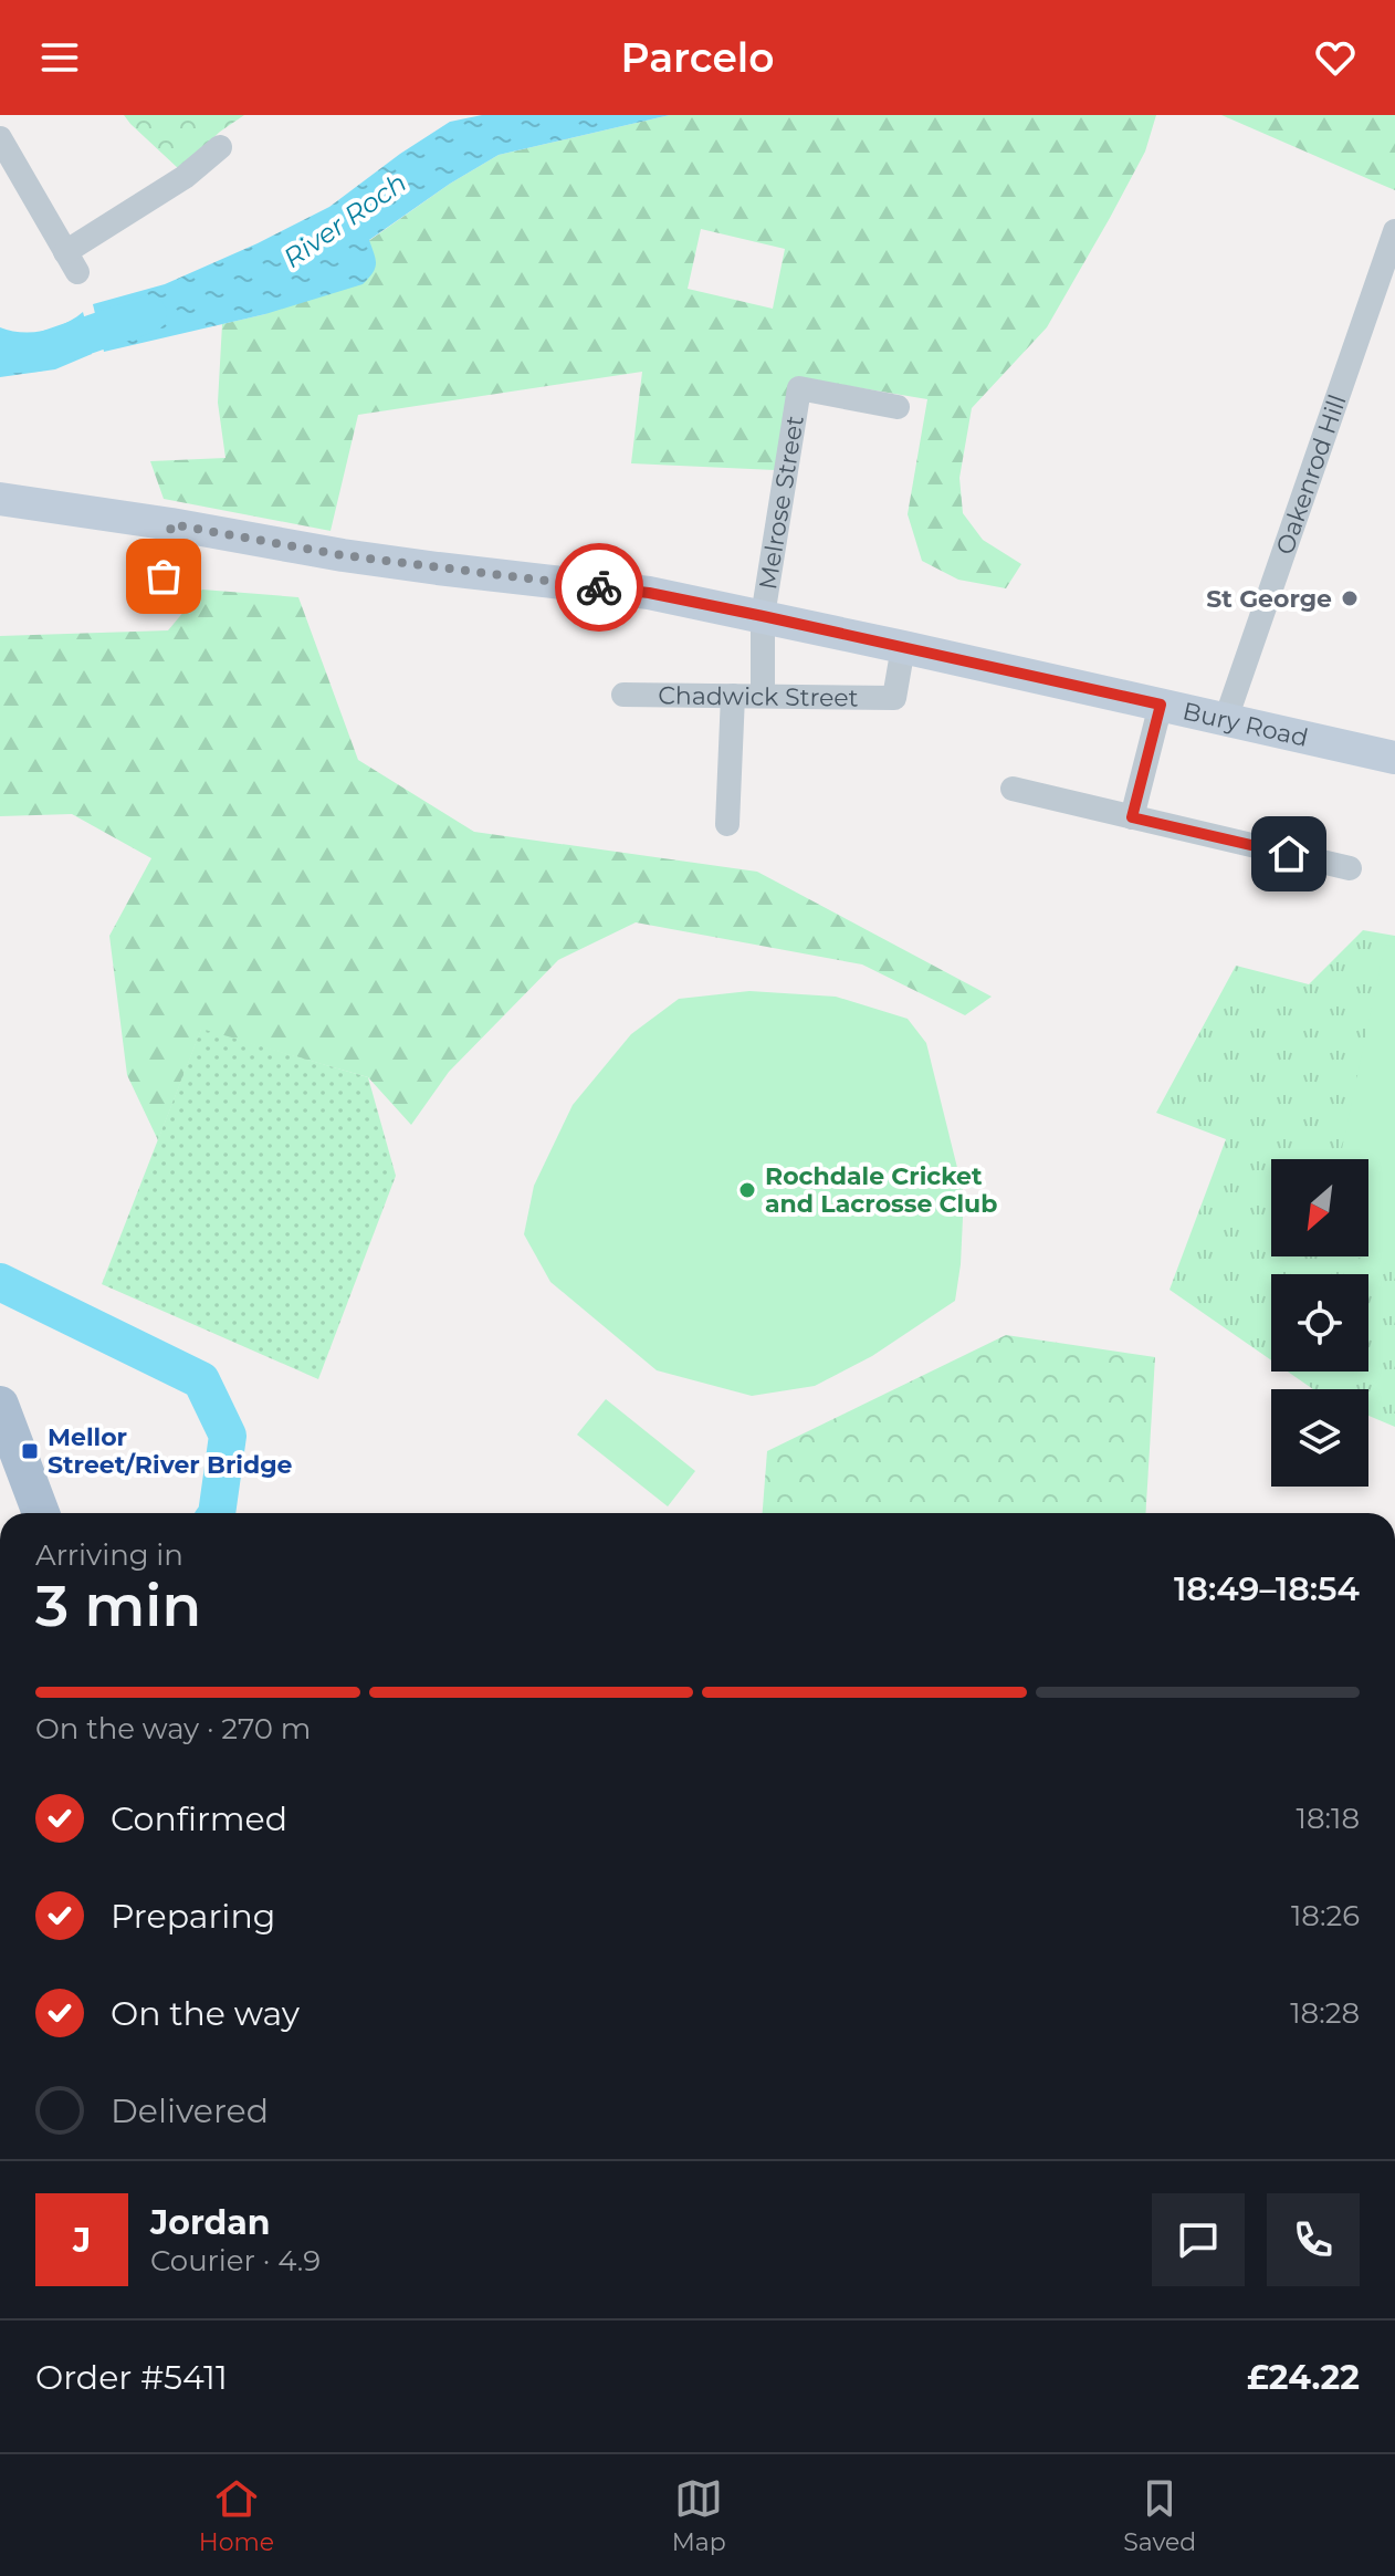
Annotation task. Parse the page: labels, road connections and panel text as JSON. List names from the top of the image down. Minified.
{"streets":{"main road":["Bury Road"],"street":["Oakenrod Hill","Melrose Street","Chadwick Street"]},"crossings":[["Oakenrod Hill","Bury Road"],["Melrose Street","Chadwick Street"],["Melrose Street","Bury Road"],["Chadwick Street","Bury Road"]],"water":["River Roch"],"places":{"other":["St George","Rochdale Cricket and Lacrosse Club"],"transit":["Mellor Street/River Bridge"]},"north":"bottom left","page":{"header":"Parcelo","heading":["3 min","Arriving in","18:49–18:54"],"panel":["Jordan","Courier · 4.9","Order #5411","£24.22"],"bar":"On the way · 270 m","list":[["Confirmed","18:18"],["Preparing","18:26"],["On the way","18:28"],"Delivered"],"round":"J","tabs":["Home","Map","Saved"]}}
